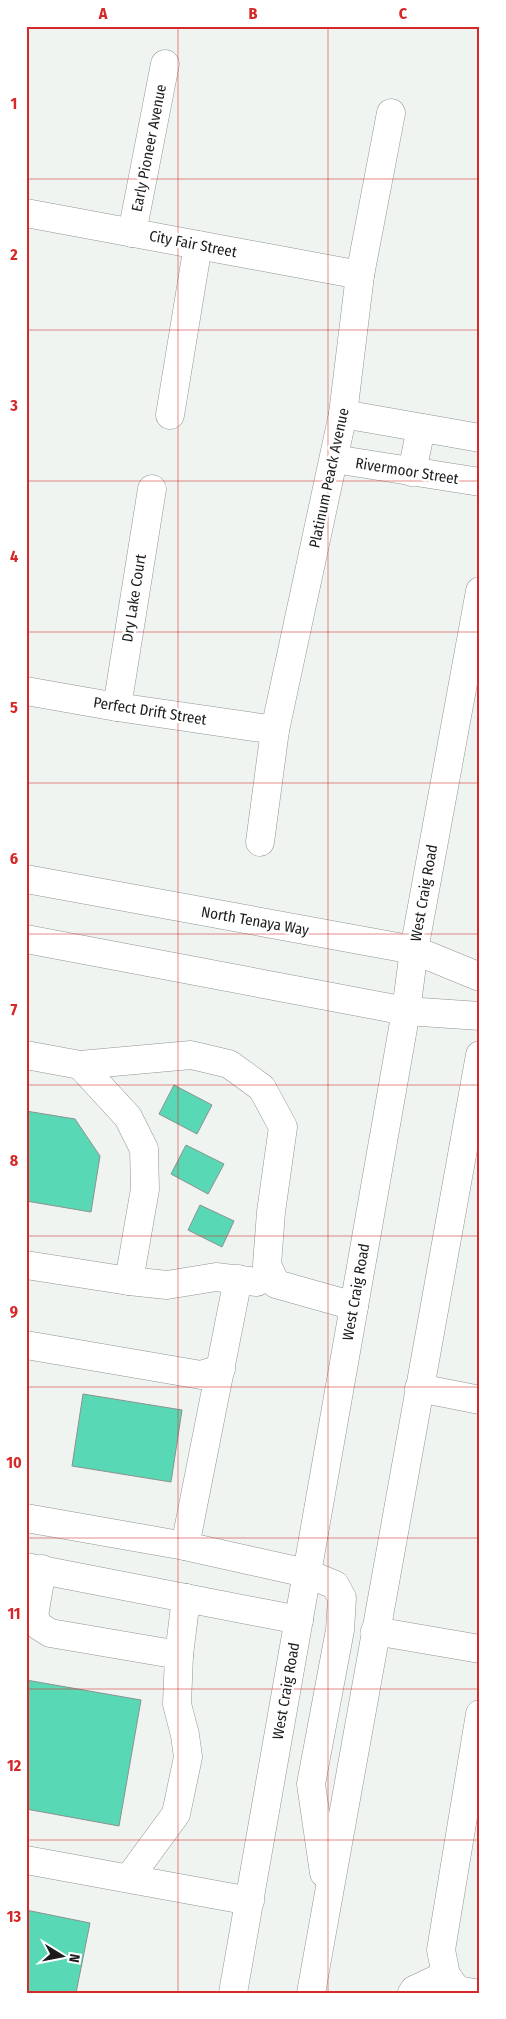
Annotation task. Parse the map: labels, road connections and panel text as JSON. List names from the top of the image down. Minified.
{"streets":{"main road":["Early Pioneer Avenue","City Fair Street","Rivermoor Street","Platinum Peack Avenue","Dry Lake Court","Perfect Drift Street","West Craig Road","North Tenaya Way"]},"crossings":[["Early Pioneer Avenue","City Fair Street"],["City Fair Street","Platinum Peack Avenue"],["Rivermoor Street","Platinum Peack Avenue"],["Platinum Peack Avenue","Perfect Drift Street"],["Dry Lake Court","Perfect Drift Street"],["West Craig Road","North Tenaya Way"]],"north":"right","grid":{"columns":["A","B","C"],"rows":["1","2","3","4","5","6","7","8","9","10","11","12","13"]}}
